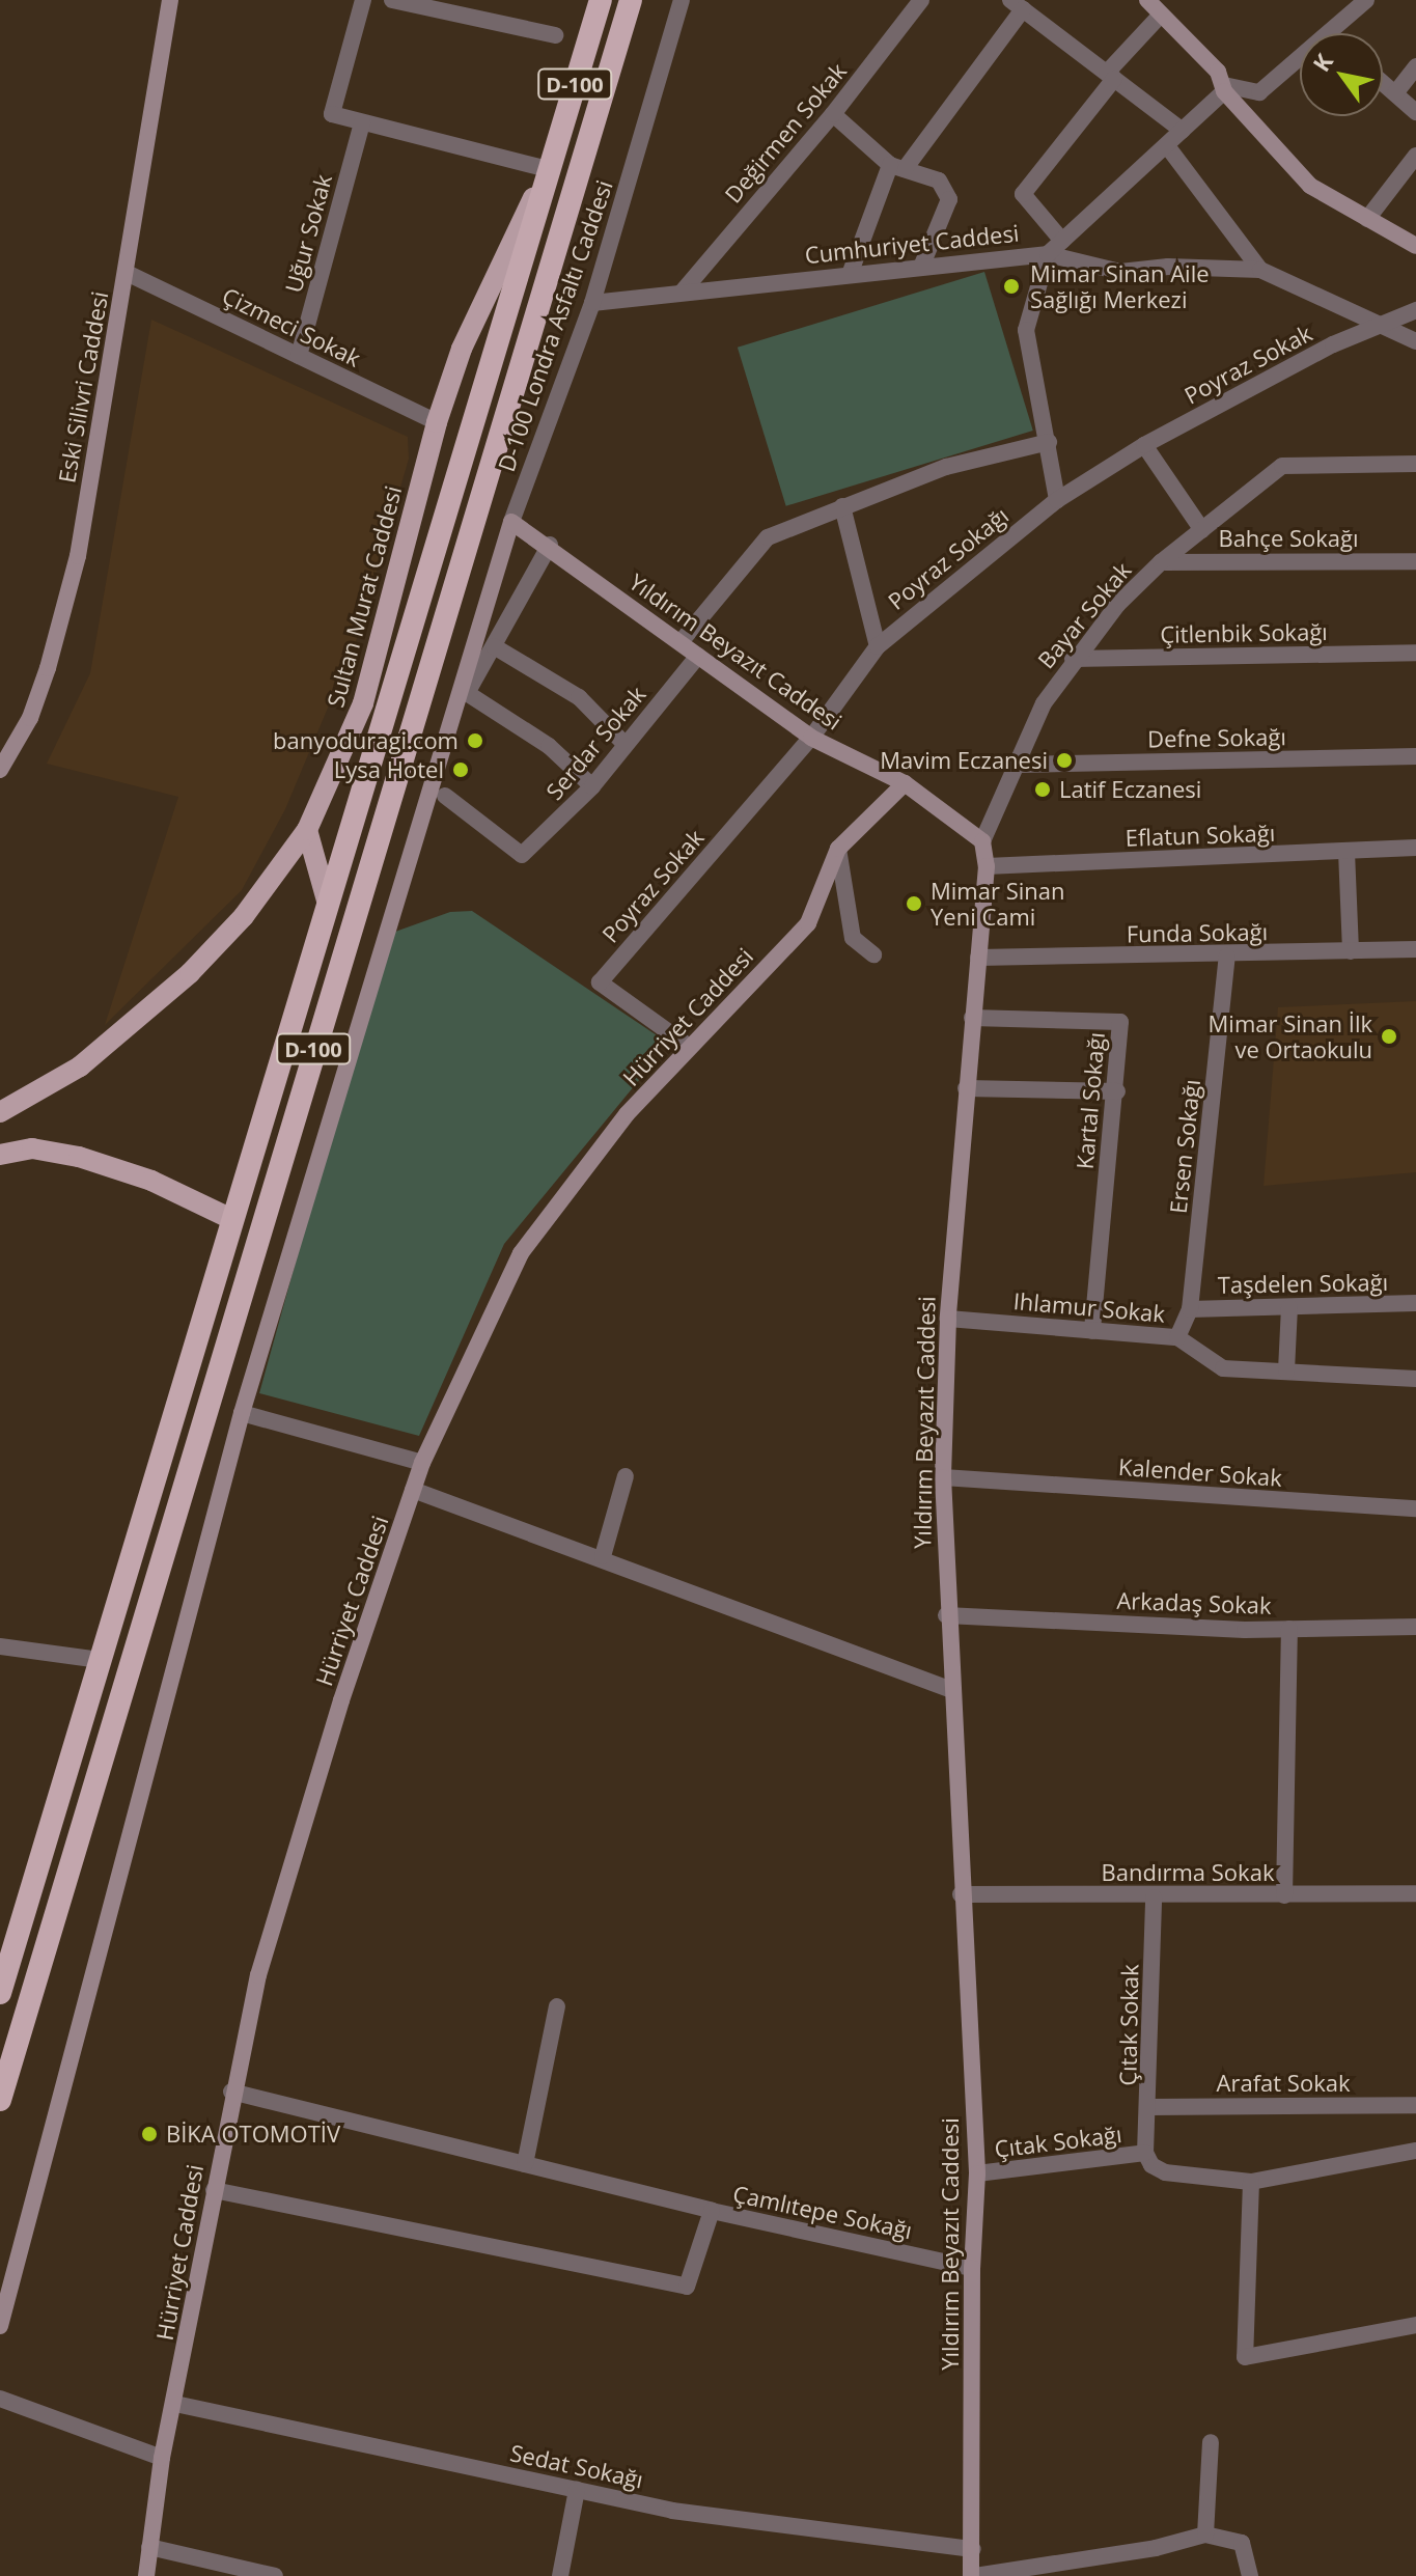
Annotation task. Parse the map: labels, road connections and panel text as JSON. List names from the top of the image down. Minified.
{"streets":{"highway":["D-100"],"main road":["Eski Silivri Caddesi","Sultan Murat Caddesi","Yıldırım Beyazıt Caddesi","Hürriyet Caddesi"],"street":["Değirmen Sokak","Uğur Sokak","Cumhuriyet Caddesi","D-100 Londra Asfaltı Caddesi","Çizmeci Sokak","Poyraz Sokak","Bahçe Sokağı","Poyraz Sokağı","Bayar Sokak","Çitlenbik Sokağı","Defne Sokağı","Serdar Sokak","Eflatun Sokağı","Funda Sokağı","Kartal Sokağı","Ersen Sokağı","Taşdelen Sokağı","Ihlamur Sokak","Kalender Sokak","Arkadaş Sokak","Bandırma Sokak","Çıtak Sokak","Arafat Sokak","Çıtak Sokağı","Çamlıtepe Sokağı","Sedat Sokağı"]},"crossings":[["D-100","Sultan Murat Caddesi"],["Değirmen Sokak","Cumhuriyet Caddesi"],["Uğur Sokak","Çizmeci Sokak"],["Cumhuriyet Caddesi","D-100 Londra Asfaltı Caddesi"],["D-100 Londra Asfaltı Caddesi","Yıldırım Beyazıt Caddesi"],["Çizmeci Sokak","Eski Silivri Caddesi"],["Çizmeci Sokak","Sultan Murat Caddesi"],["Poyraz Sokak","Poyraz Sokağı"],["Poyraz Sokak","Yıldırım Beyazıt Caddesi"],["Poyraz Sokak","Hürriyet Caddesi"],["Bahçe Sokağı","Bayar Sokak"],["Poyraz Sokağı","Yıldırım Beyazıt Caddesi"],["Bayar Sokak","Çitlenbik Sokağı"],["Bayar Sokak","Yıldırım Beyazıt Caddesi"],["Bayar Sokak","Defne Sokağı"],["Yıldırım Beyazıt Caddesi","Serdar Sokak"],["Yıldırım Beyazıt Caddesi","Eflatun Sokağı"],["Yıldırım Beyazıt Caddesi","Funda Sokağı"],["Yıldırım Beyazıt Caddesi","Hürriyet Caddesi"],["Yıldırım Beyazıt Caddesi","Kartal Sokağı"],["Yıldırım Beyazıt Caddesi","Ihlamur Sokak"],["Yıldırım Beyazıt Caddesi","Kalender Sokak"],["Yıldırım Beyazıt Caddesi","Arkadaş Sokak"],["Yıldırım Beyazıt Caddesi","Bandırma Sokak"],["Yıldırım Beyazıt Caddesi","Çıtak Sokağı"],["Yıldırım Beyazıt Caddesi","Çamlıtepe Sokağı"],["Yıldırım Beyazıt Caddesi","Sedat Sokağı"],["Funda Sokağı","Ersen Sokağı"],["Hürriyet Caddesi","Çamlıtepe Sokağı"],["Hürriyet Caddesi","Sedat Sokağı"],["Kartal Sokağı","Ihlamur Sokak"],["Ersen Sokağı","Taşdelen Sokağı"],["Ersen Sokağı","Ihlamur Sokak"],["Bandırma Sokak","Çıtak Sokak"],["Çıtak Sokak","Arafat Sokak"],["Çıtak Sokak","Çıtak Sokağı"]],"places":["Mimar Sinan Aile Sağlığı Merkezi","banyoduragi.com","Mavim Eczanesi","Lysa Hotel","Latif Eczanesi","Mimar Sinan Yeni Cami","Mimar Sinan İlk ve Ortaokulu","BİKA OTOMOTİV"],"north":"top left"}
